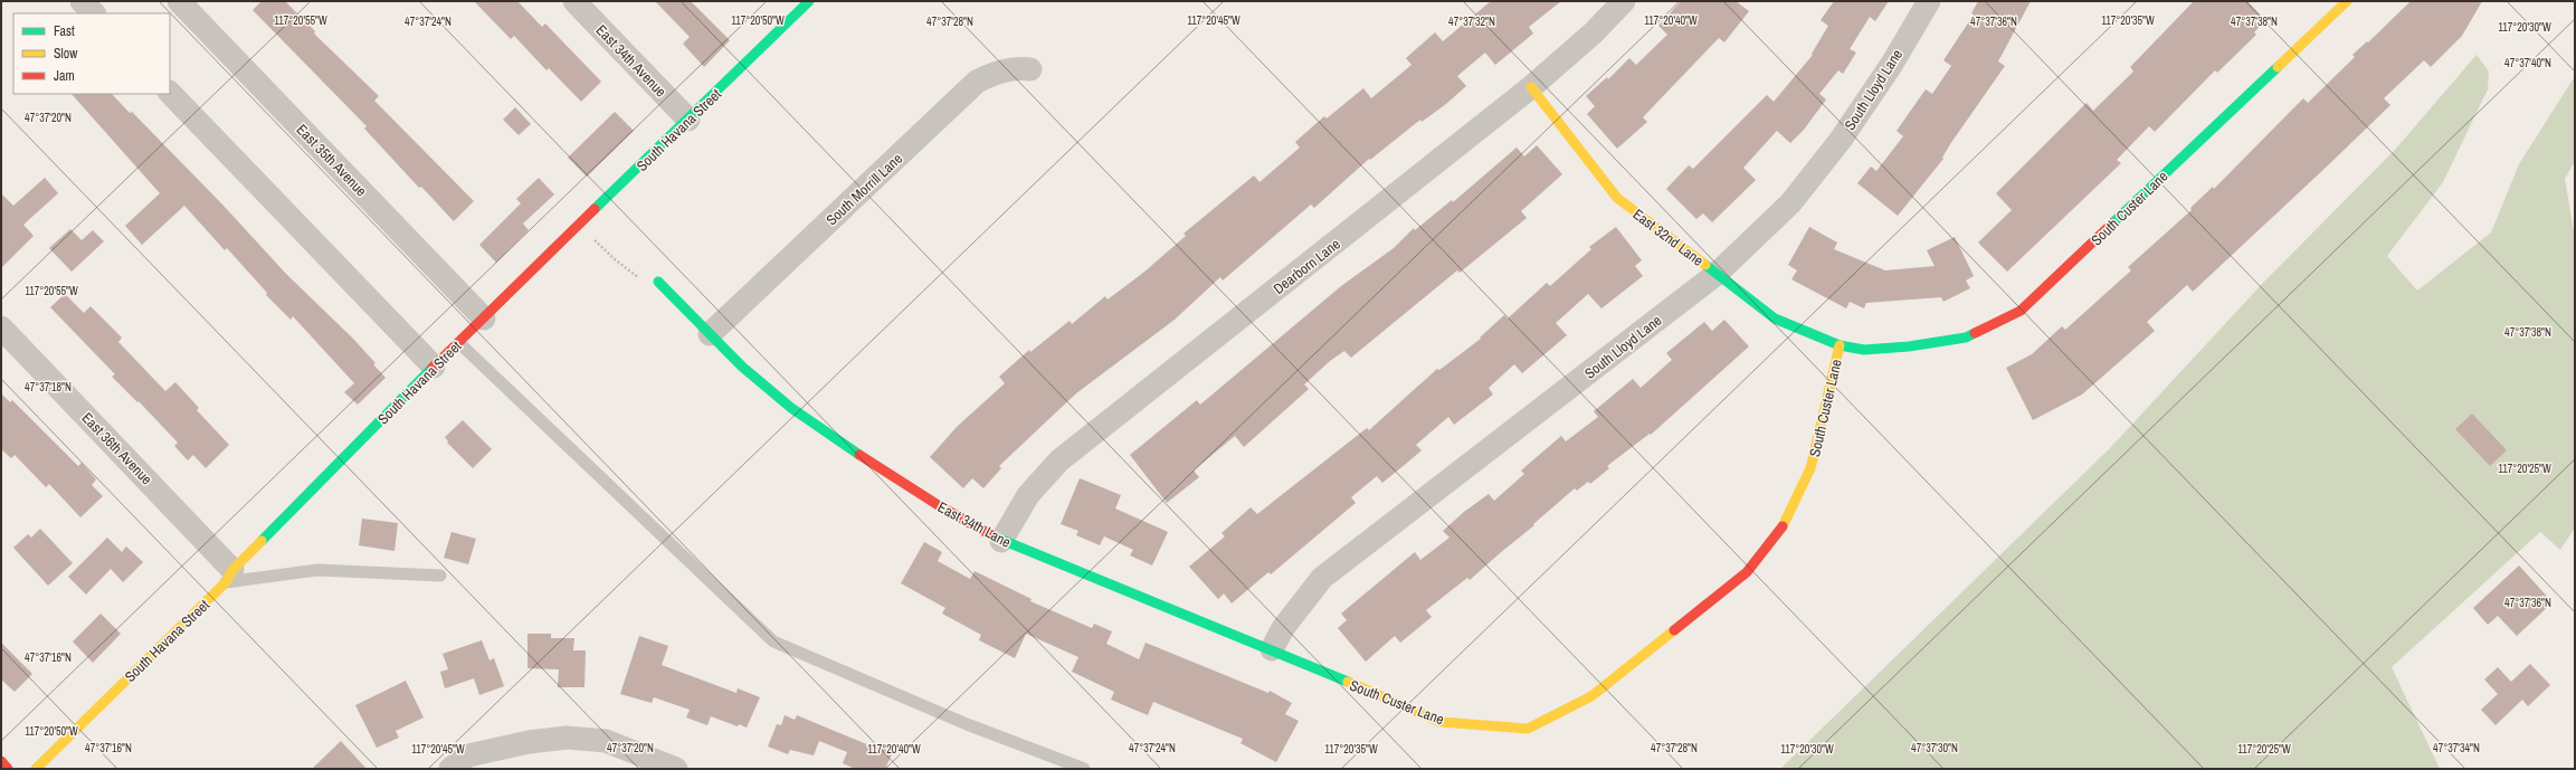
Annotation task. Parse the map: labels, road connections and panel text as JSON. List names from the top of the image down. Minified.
{"streets":{"street":["East 34th Avenue","South Lloyd Lane","South Havana Street","East 35th Avenue","South Morrill Lane","South Custer Lane","East 32nd Lane","Dearborn Lane","East 36th Avenue","East 34th Lane"]},"crossings":[["East 34th Avenue","South Havana Street"],["South Lloyd Lane","East 32nd Lane"],["South Lloyd Lane","East 34th Lane"],["South Havana Street","East 35th Avenue"],["South Havana Street","East 36th Avenue"],["South Morrill Lane","East 34th Lane"],["South Custer Lane","East 32nd Lane"],["South Custer Lane","East 34th Lane"],["East 32nd Lane","Dearborn Lane"],["Dearborn Lane","East 34th Lane"]],"legend":["Fast","Slow","Jam"],"coordinates":["117°20'55\"W","117°20'50\"W","117°20'45\"W","117°20'40\"W","117°20'35\"W","47°37'24\"N","47°37'28\"N","47°37'32\"N","47°37'36\"N","47°37'38\"N","117°20'30\"W","47°37'40\"N","47°37'20\"N","47°37'18\"N","117°20'25\"W","47°37'16\"N","47°37'30\"N","47°37'34\"N"]}
